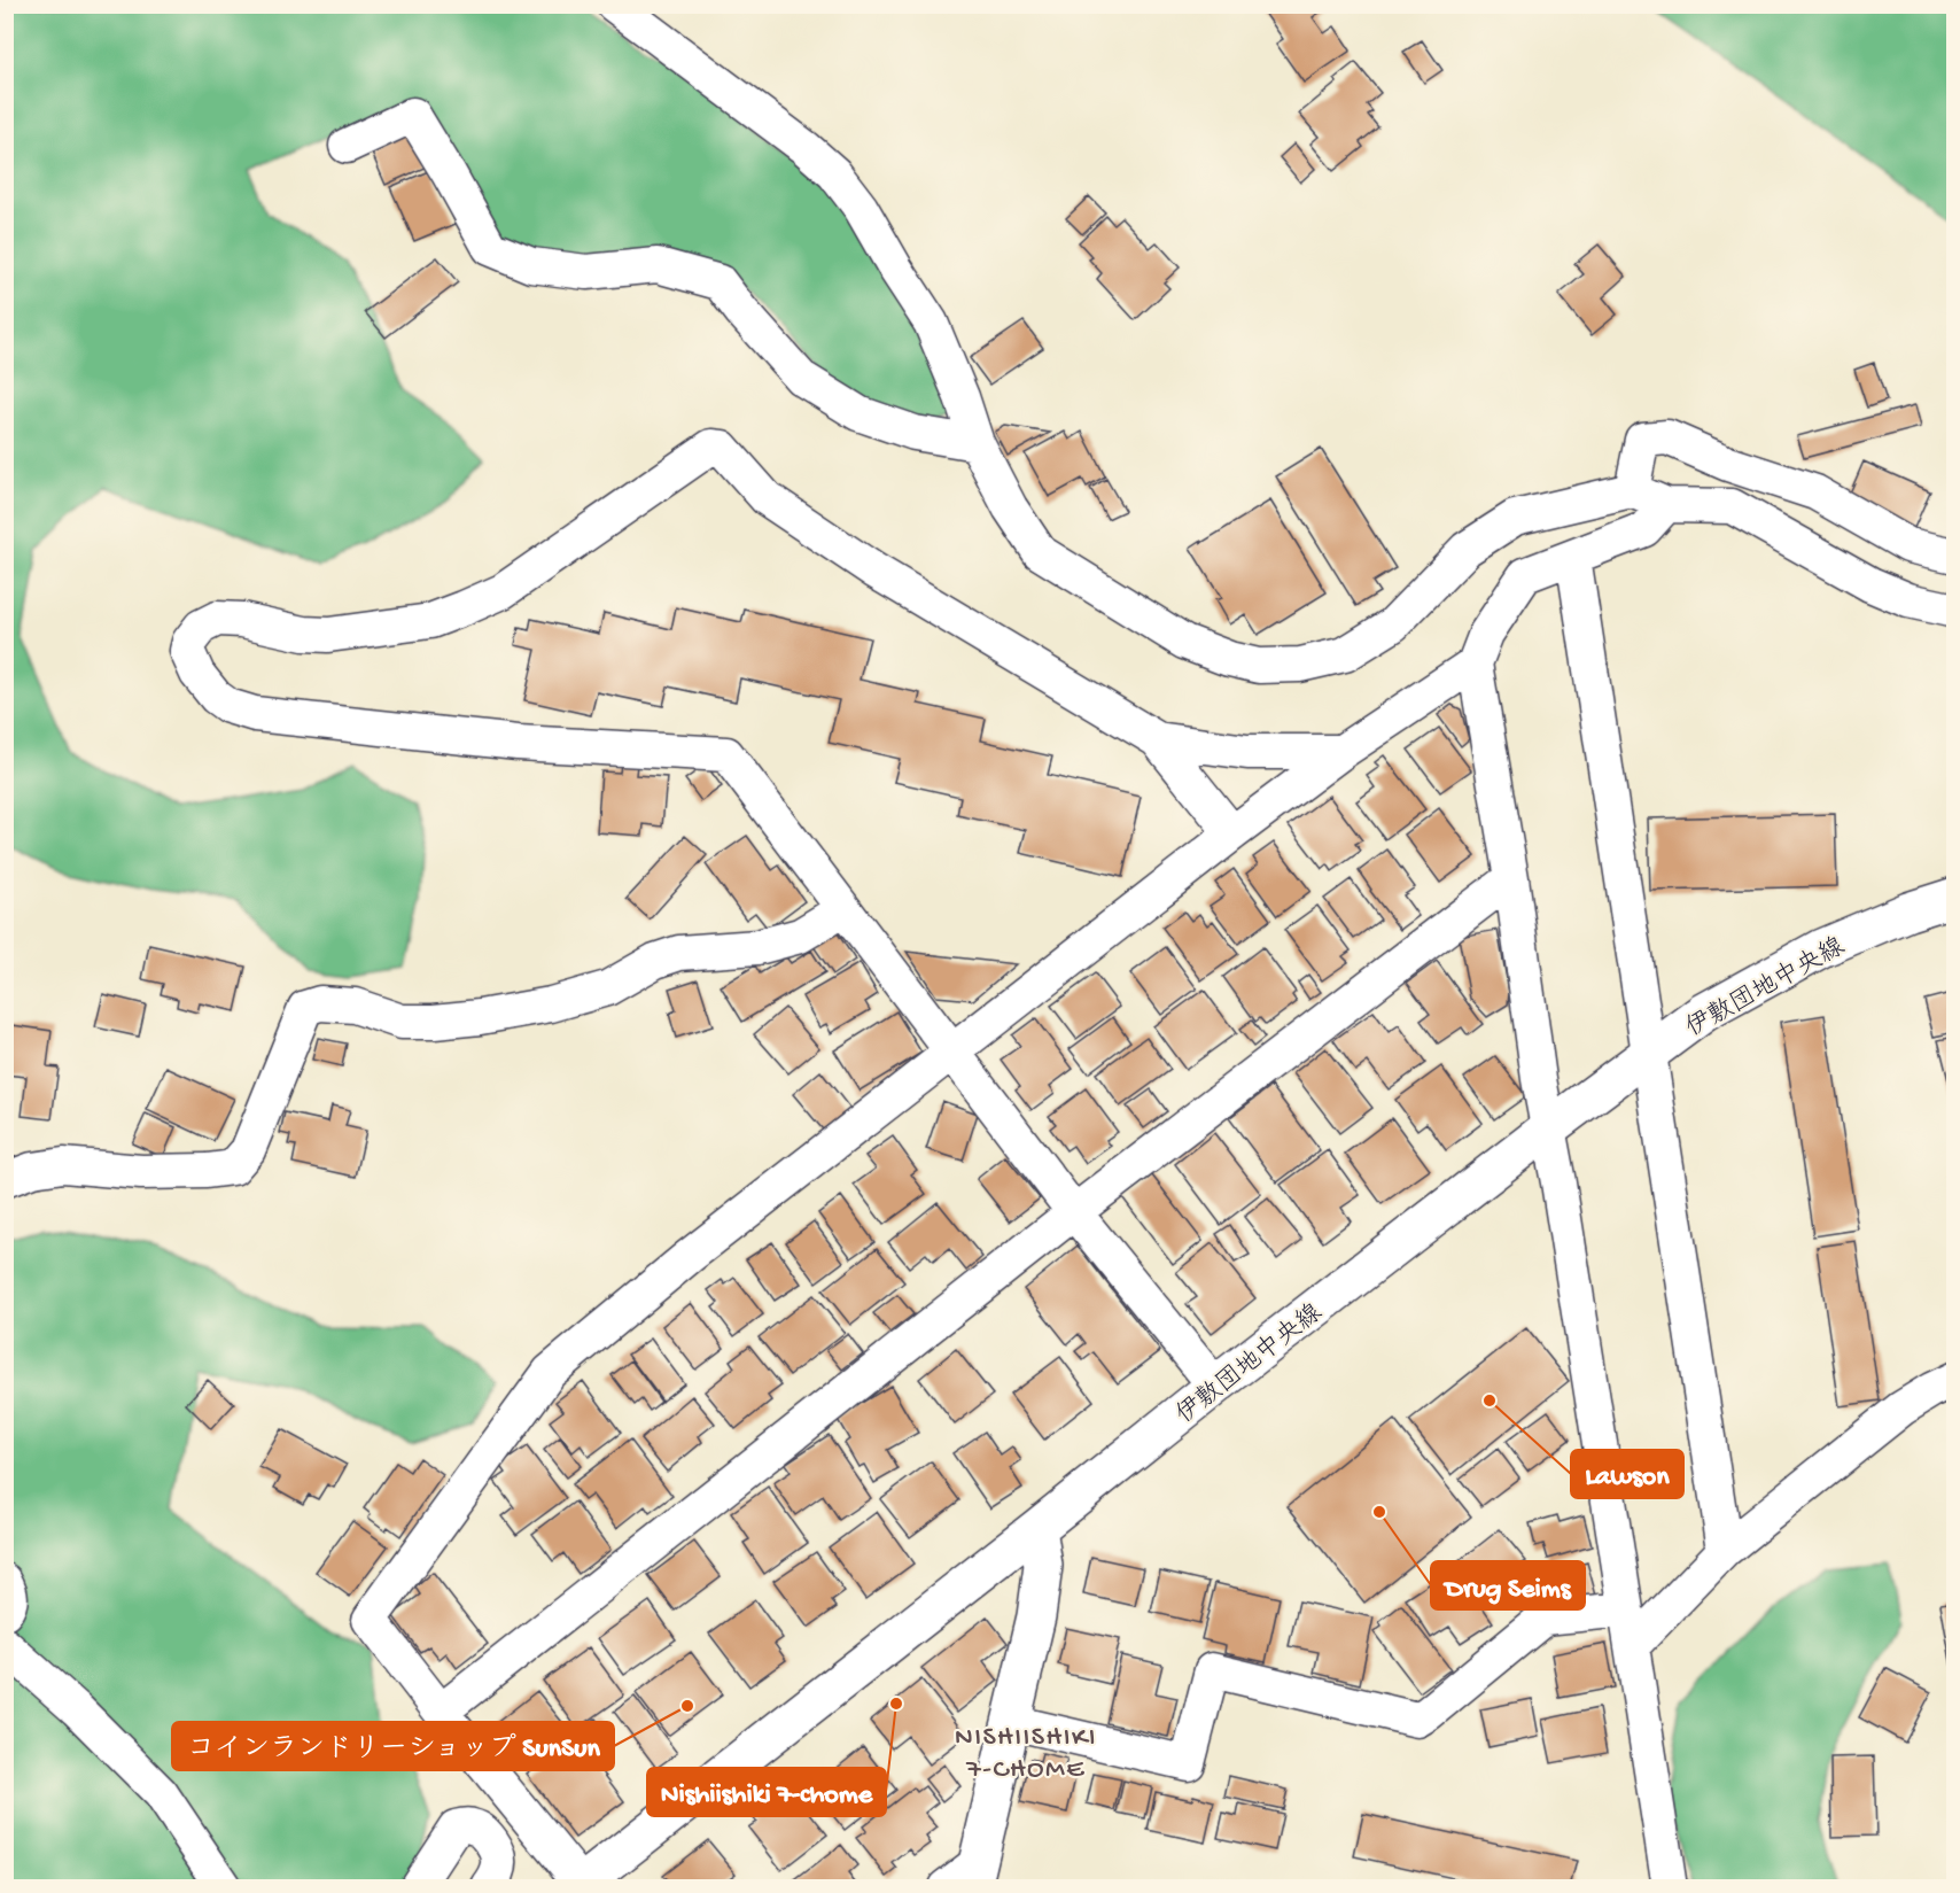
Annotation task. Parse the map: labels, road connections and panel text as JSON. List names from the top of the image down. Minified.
{"streets":{"street":["伊敷団地中央線"]},"districts":["NISHIISHIKI 7-CHOME"],"places":["Lawson","Drug Seims","Nishiishiki 7-chome","コインランドリーショップ SunSun"]}
